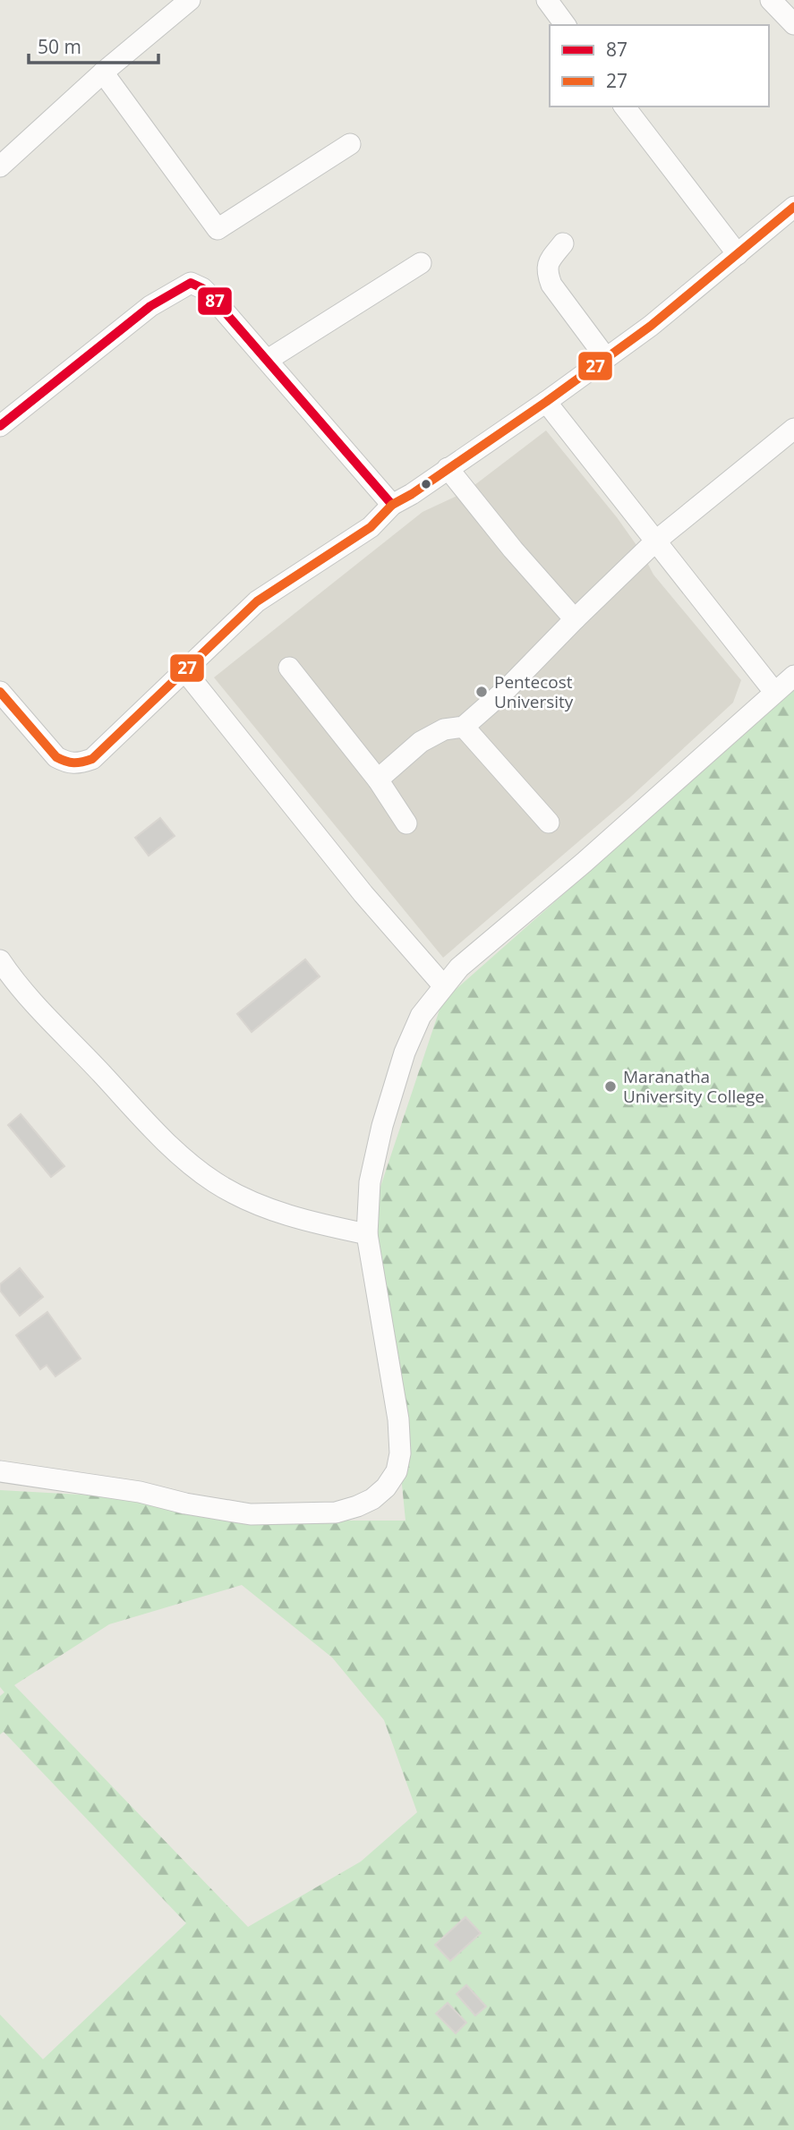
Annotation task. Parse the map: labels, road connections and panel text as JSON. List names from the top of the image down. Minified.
{"places":["Pentecost University","Maranatha University College"],"lines":["transit line 27","transit line 87"],"legend":["87","27"],"scale_bar":"50 m"}
